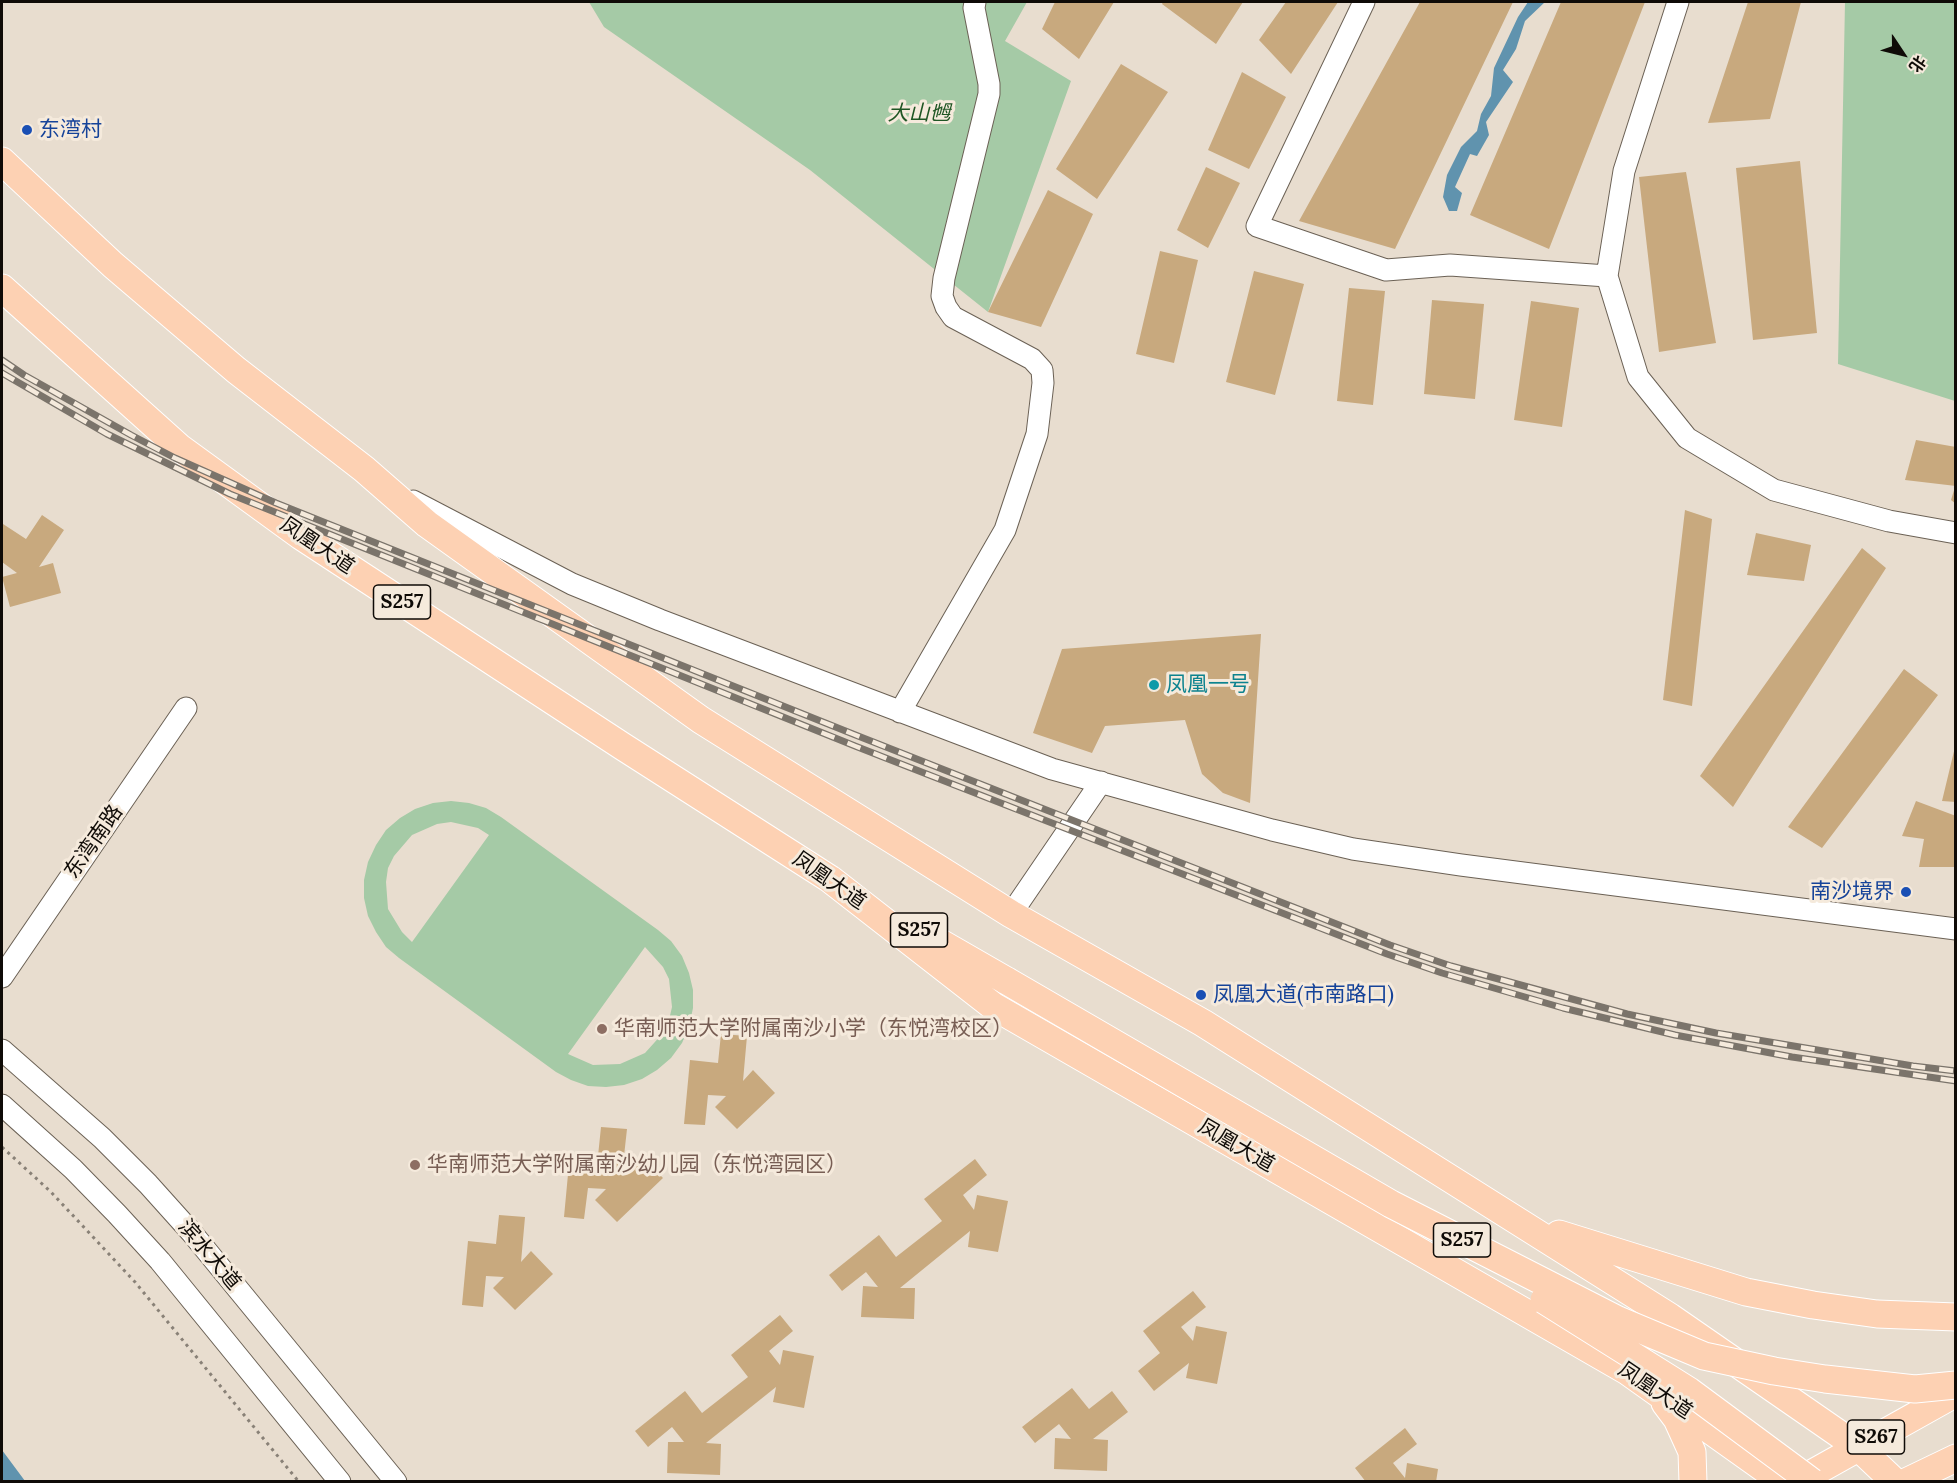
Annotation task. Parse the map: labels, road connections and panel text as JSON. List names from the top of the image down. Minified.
{"streets":{"main road":["凤凰大道","S257","S267"],"street":["东湾南路","滨水大道"]},"crossings":[["凤凰大道","S257"],["S257","S267"]],"parks":["大山乸"],"places":["东湾村","凤凰一号","南沙境界","凤凰大道(市南路口)","华南师范大学附属南沙小学（东悦湾校区）","华南师范大学附属南沙幼儿园（东悦湾园区）"],"north":"bottom right"}
